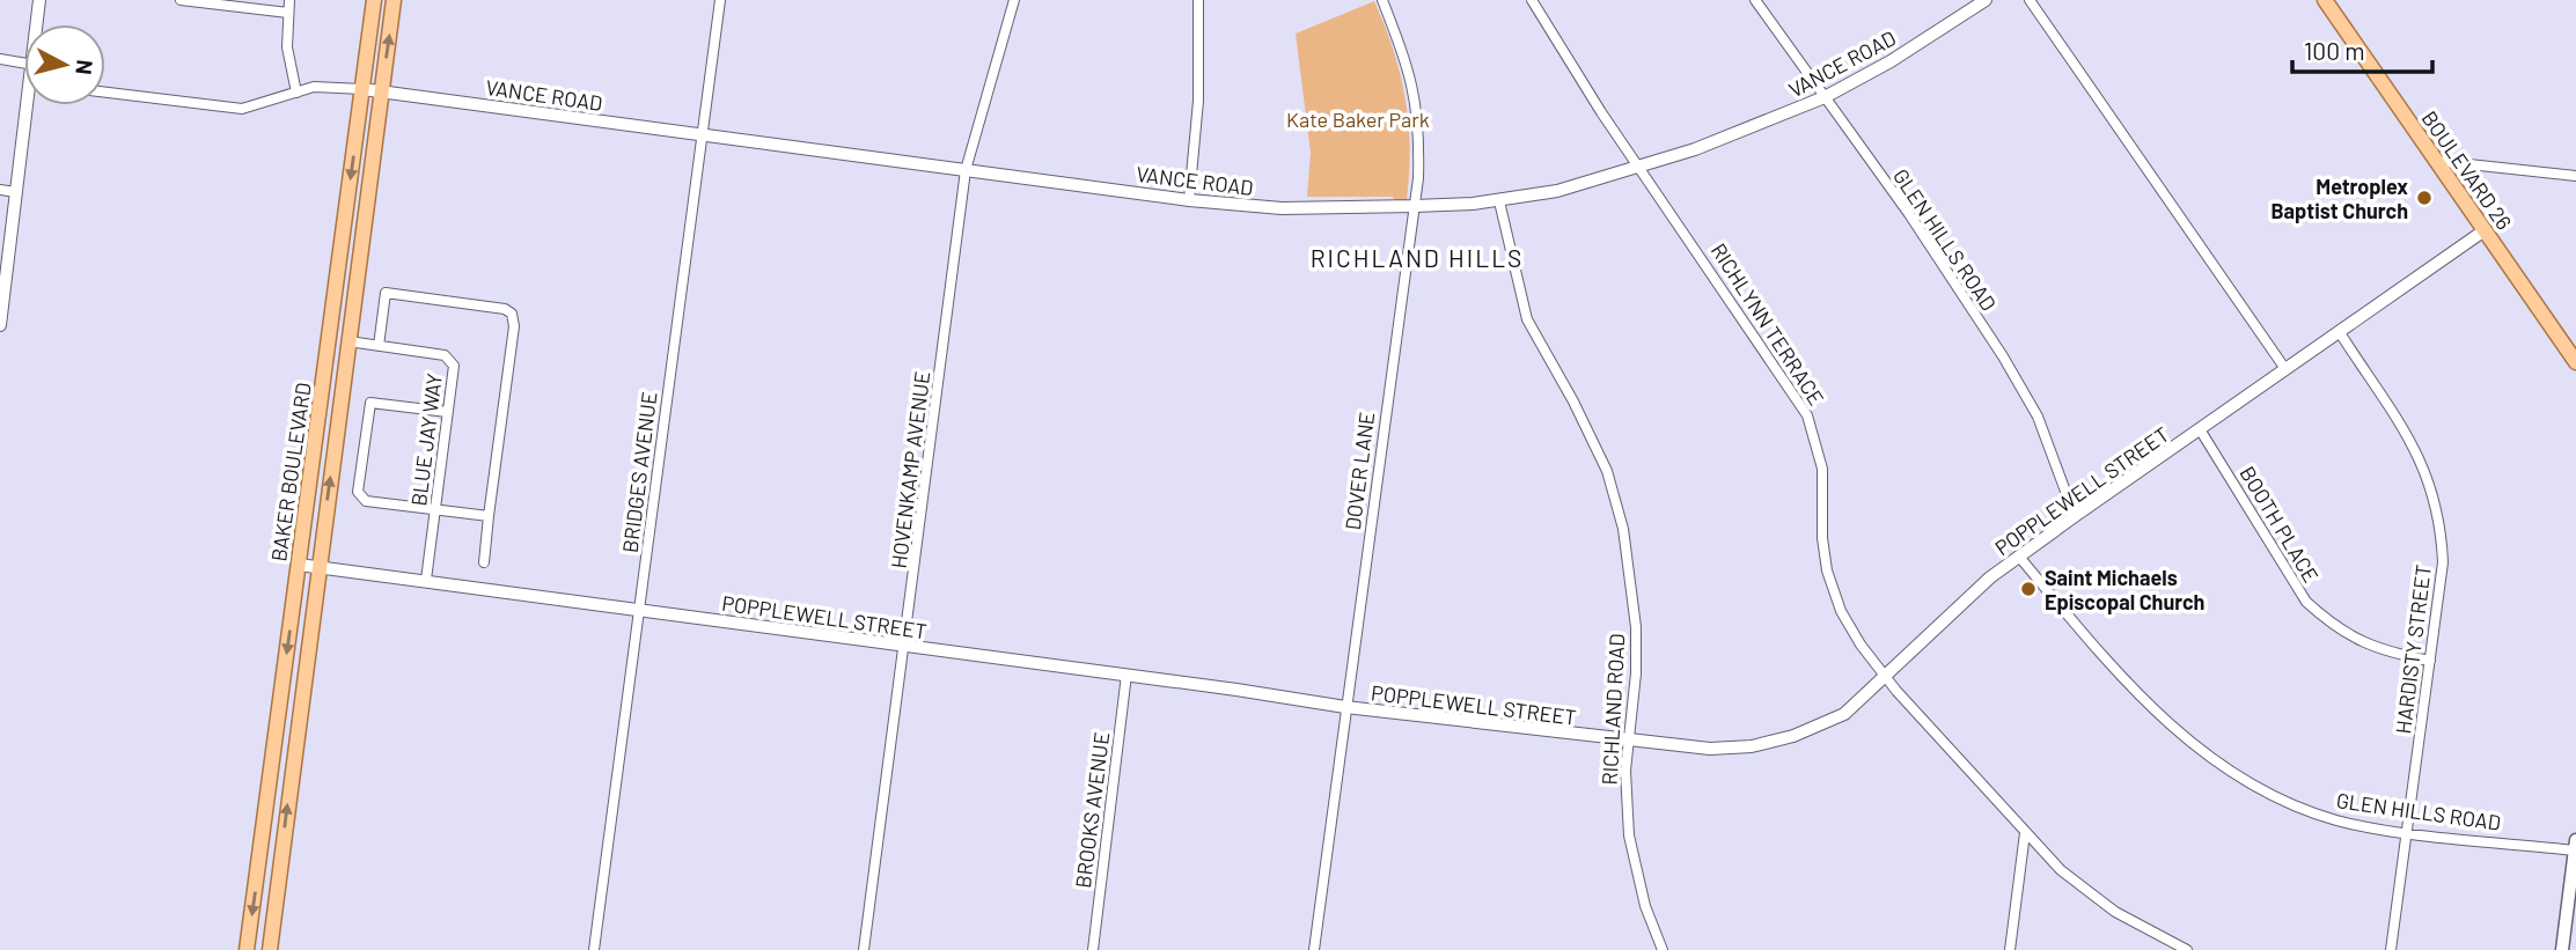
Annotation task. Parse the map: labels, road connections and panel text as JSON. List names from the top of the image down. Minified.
{"streets":{"main road":["BOULEVARD 26","BAKER BOULEVARD"],"street":["VANCE ROAD","GLEN HILLS ROAD","RICHLYNN TERRACE","BLUE JAY WAY","HOVENKAMP AVENUE","DOVER LANE","BRIDGES AVENUE","POPPLEWELL STREET","BOOTH PLACE","HARDISTY STREET","RICHLAND ROAD","BROOKS AVENUE"]},"crossings":[["VANCE ROAD","GLEN HILLS ROAD"],["VANCE ROAD","RICHLYNN TERRACE"],["VANCE ROAD","HOVENKAMP AVENUE"],["VANCE ROAD","DOVER LANE"],["VANCE ROAD","BAKER BOULEVARD"],["VANCE ROAD","BRIDGES AVENUE"],["VANCE ROAD","RICHLAND ROAD"],["BOULEVARD 26","POPPLEWELL STREET"],["GLEN HILLS ROAD","POPPLEWELL STREET"],["GLEN HILLS ROAD","HARDISTY STREET"],["RICHLYNN TERRACE","POPPLEWELL STREET"],["BLUE JAY WAY","BAKER BOULEVARD"],["BLUE JAY WAY","POPPLEWELL STREET"],["HOVENKAMP AVENUE","POPPLEWELL STREET"],["DOVER LANE","POPPLEWELL STREET"],["BAKER BOULEVARD","POPPLEWELL STREET"],["BRIDGES AVENUE","POPPLEWELL STREET"],["POPPLEWELL STREET","BOOTH PLACE"],["POPPLEWELL STREET","HARDISTY STREET"],["POPPLEWELL STREET","RICHLAND ROAD"],["POPPLEWELL STREET","BROOKS AVENUE"],["BOOTH PLACE","HARDISTY STREET"]],"districts":["RICHLAND HILLS"],"parks":["Kate Baker Park"],"places":["Metroplex Baptist Church","Saint Michaels Episcopal Church"],"scale_bar":"100 m","north":"right"}
